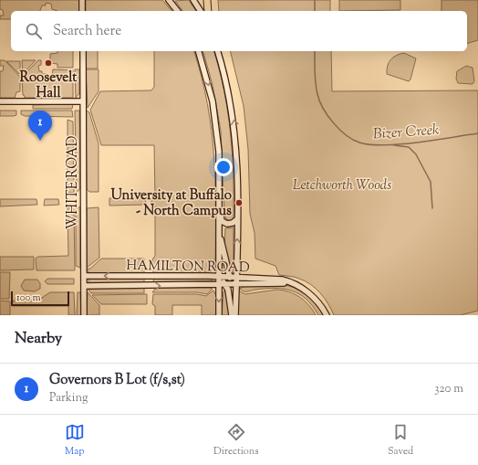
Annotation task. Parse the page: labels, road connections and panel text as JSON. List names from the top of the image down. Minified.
{"streets":{"street":["WHITE ROAD","HAMILTON ROAD"]},"crossings":[["WHITE ROAD","HAMILTON ROAD"]],"water":["Bizer Creek"],"parks":["Letchworth Woods"],"places":["Roosevelt Hall","University at Buffalo - North Campus"],"scale_bar":"100 m","page":{"search":"Search here","pins":"1","scale":"100 m","heading":"Nearby","list":[{"mark":"1","name":"Governors B Lot (f/s,st)","note":"Parking","value":"320 m"}],"nav":["Map","Directions","Saved"]}}
